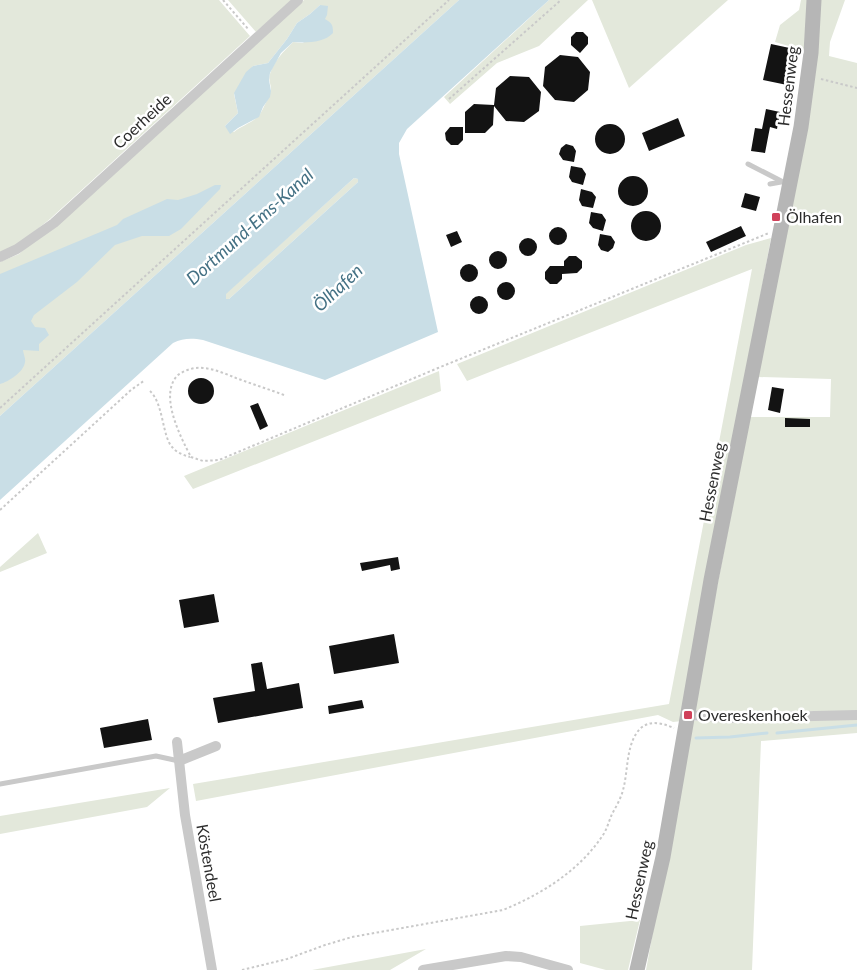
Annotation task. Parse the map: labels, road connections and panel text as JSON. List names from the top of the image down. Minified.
{"streets":{"street":["Hessenweg","Coerheide","Köstendeel"]},"water":["Dortmund-Ems-Kanal","Ölhafen"],"places":{"transit":["Ölhafen","Overeskenhoek"]}}
